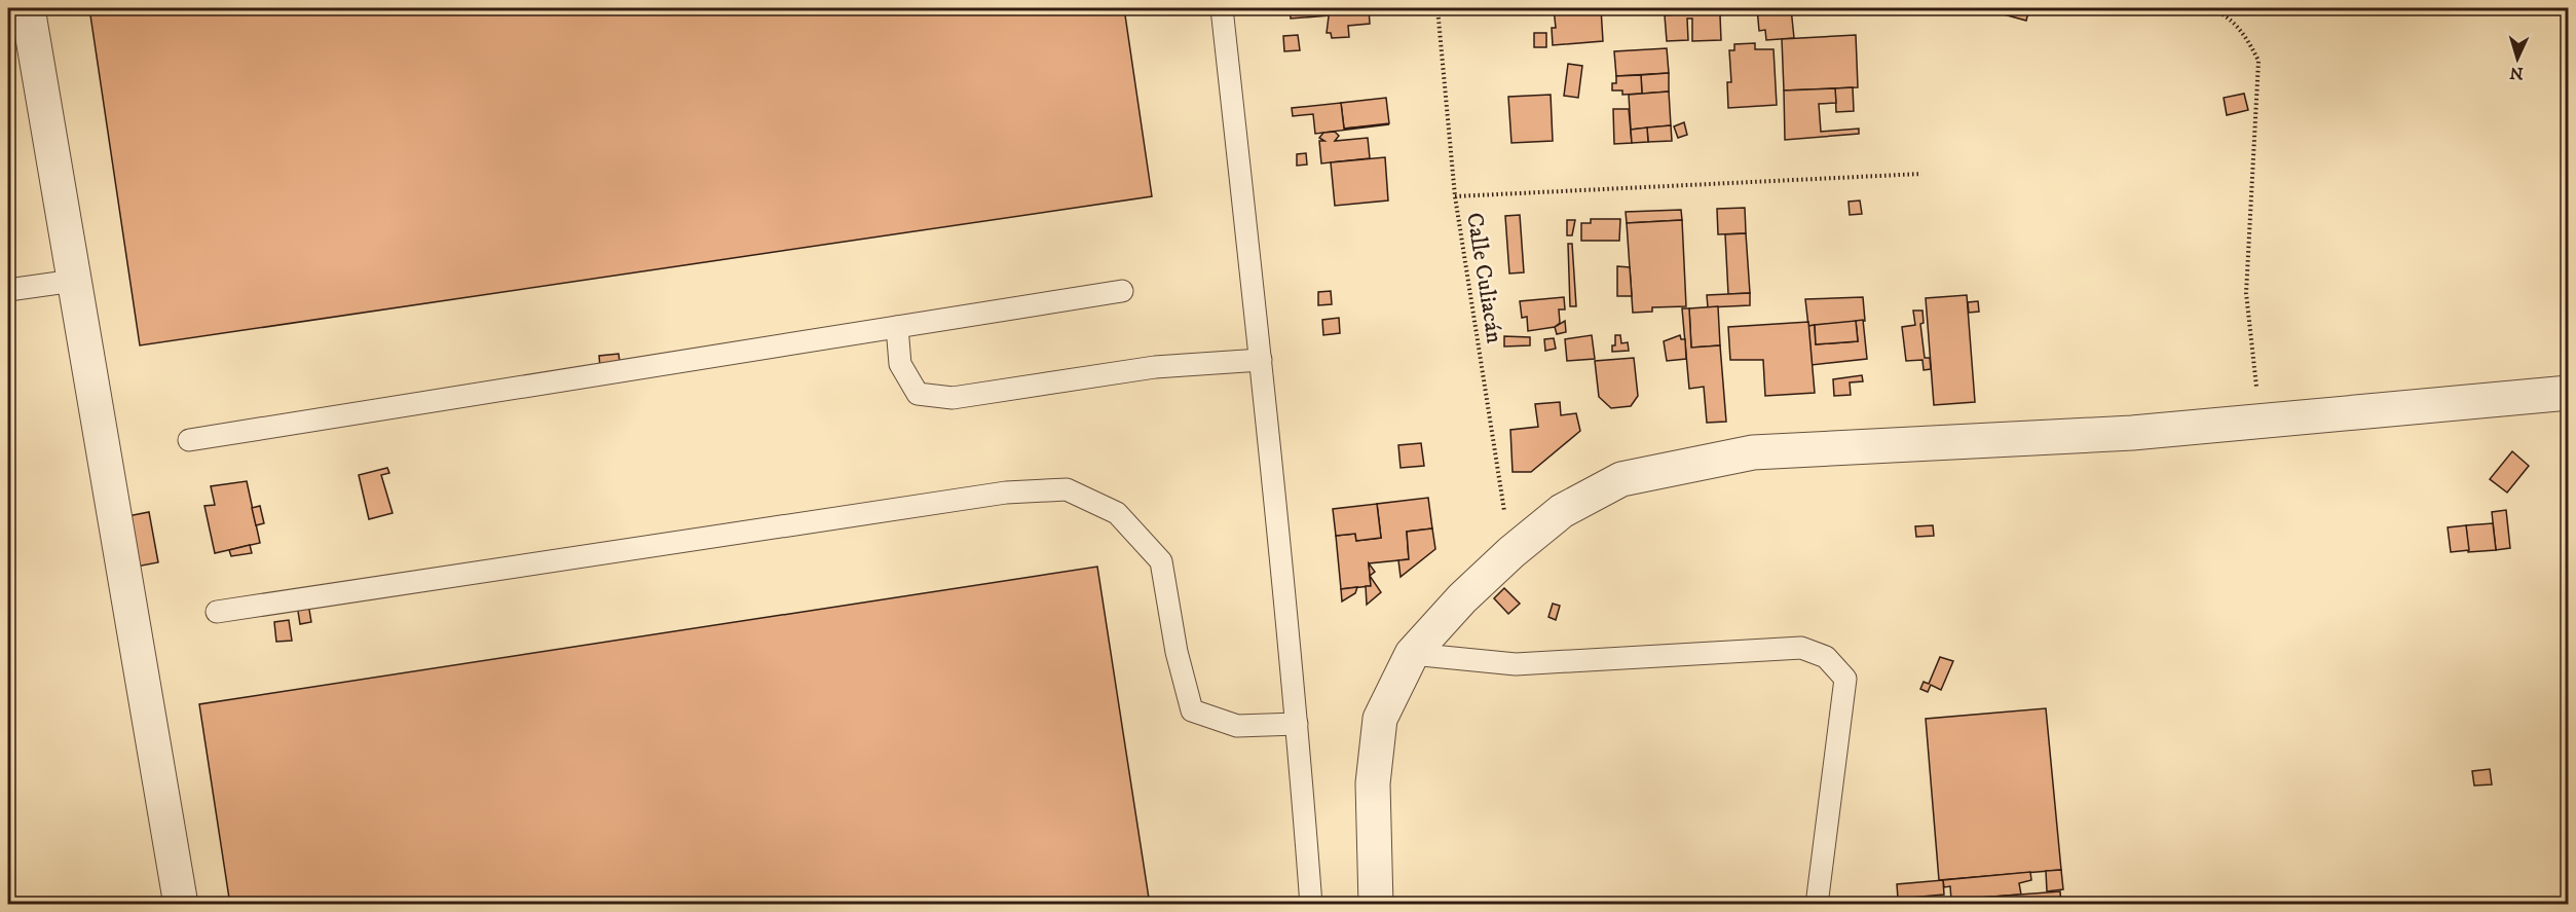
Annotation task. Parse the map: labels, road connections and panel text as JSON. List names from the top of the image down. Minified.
{"streets":{"path":["Calle Culiacán"]},"north":"bottom"}
